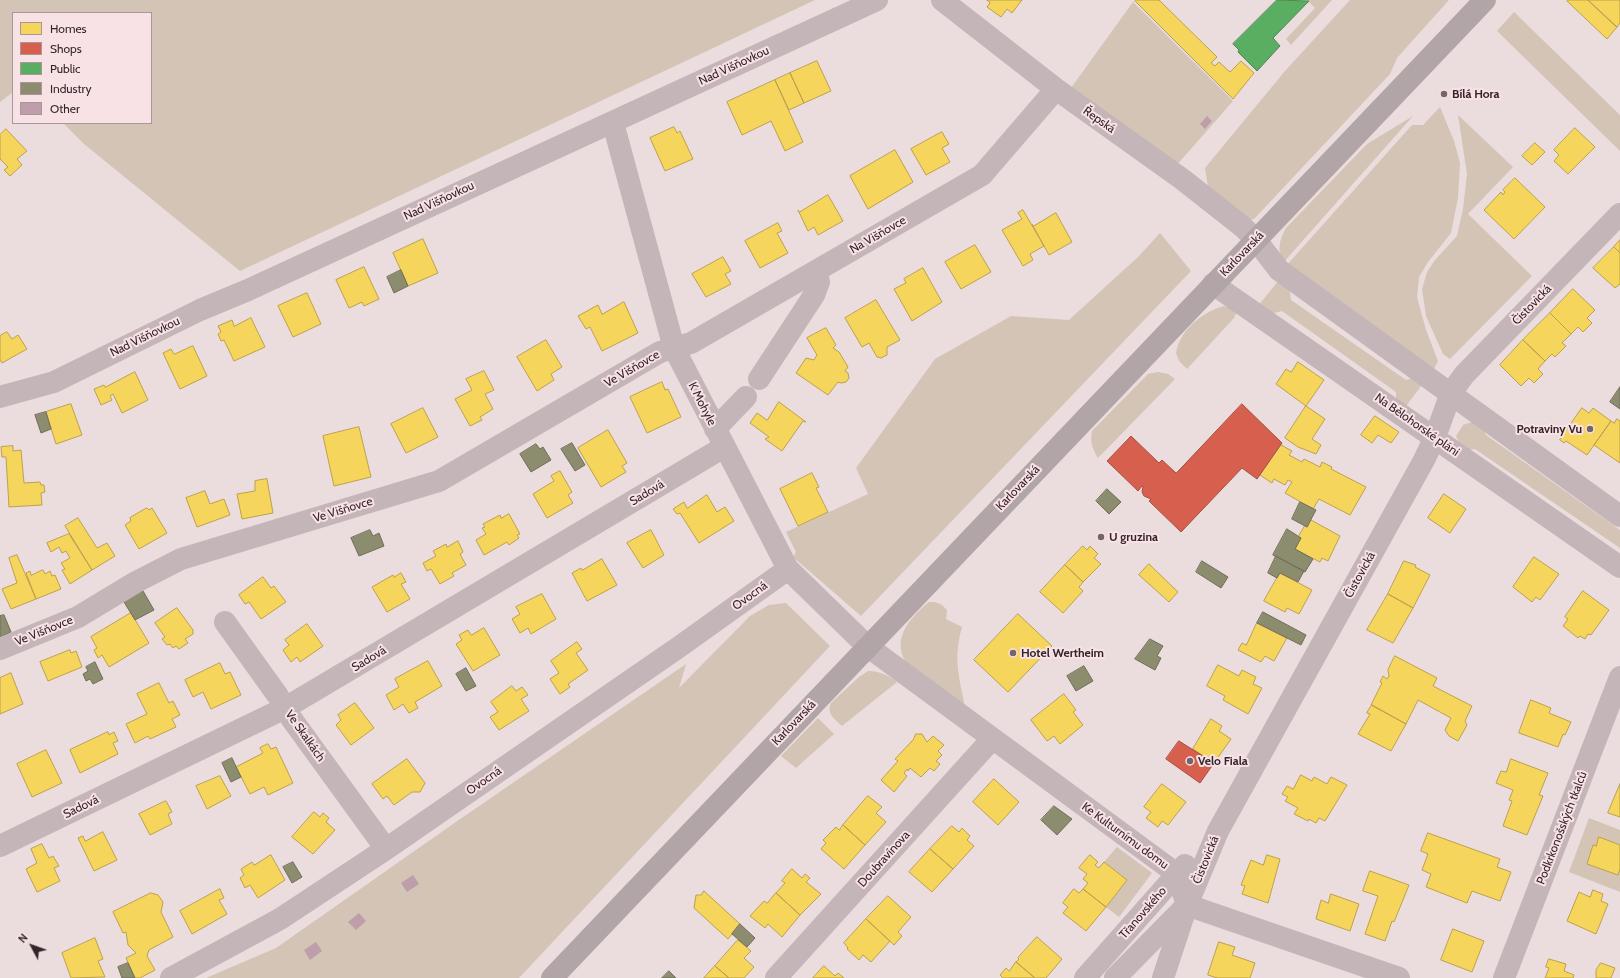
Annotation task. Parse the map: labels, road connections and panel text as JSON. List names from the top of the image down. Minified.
{"streets":{"main road":["Karlovarská"],"street":["Nad Višňovkou","Řepská","Na Višňovce","Čistovická","Ve Višňovce","K Mohyle","Na Bělohorské pláni","Sadová","Ovocná","Ve Skalkách","Podkrkonošských tkalců","Ke Kulturnímu domu","Doubravínova","Třanovského"]},"crossings":[["Nad Višňovkou","K Mohyle"],["Řepská","Na Višňovce"],["Řepská","Karlovarská"],["Na Višňovce","Ve Višňovce"],["Na Višňovce","K Mohyle"],["Karlovarská","K Mohyle"],["Karlovarská","Na Bělohorské pláni"],["Karlovarská","Ke Kulturnímu domu"],["Čistovická","Na Bělohorské pláni"],["Čistovická","Ke Kulturnímu domu"],["Čistovická","Třanovského"],["Ve Višňovce","K Mohyle"],["K Mohyle","Sadová"],["K Mohyle","Ovocná"],["K Mohyle","Ke Kulturnímu domu"],["Sadová","Ve Skalkách"],["Ovocná","Ve Skalkách"],["Ke Kulturnímu domu","Doubravínova"],["Ke Kulturnímu domu","Třanovského"]],"places":["Bílá Hora","Potraviny Vu","U gruzina","Hotel Wertheim","Velo Fiala"],"legend":["Homes","Shops","Public","Industry","Other"],"north":"top left"}
